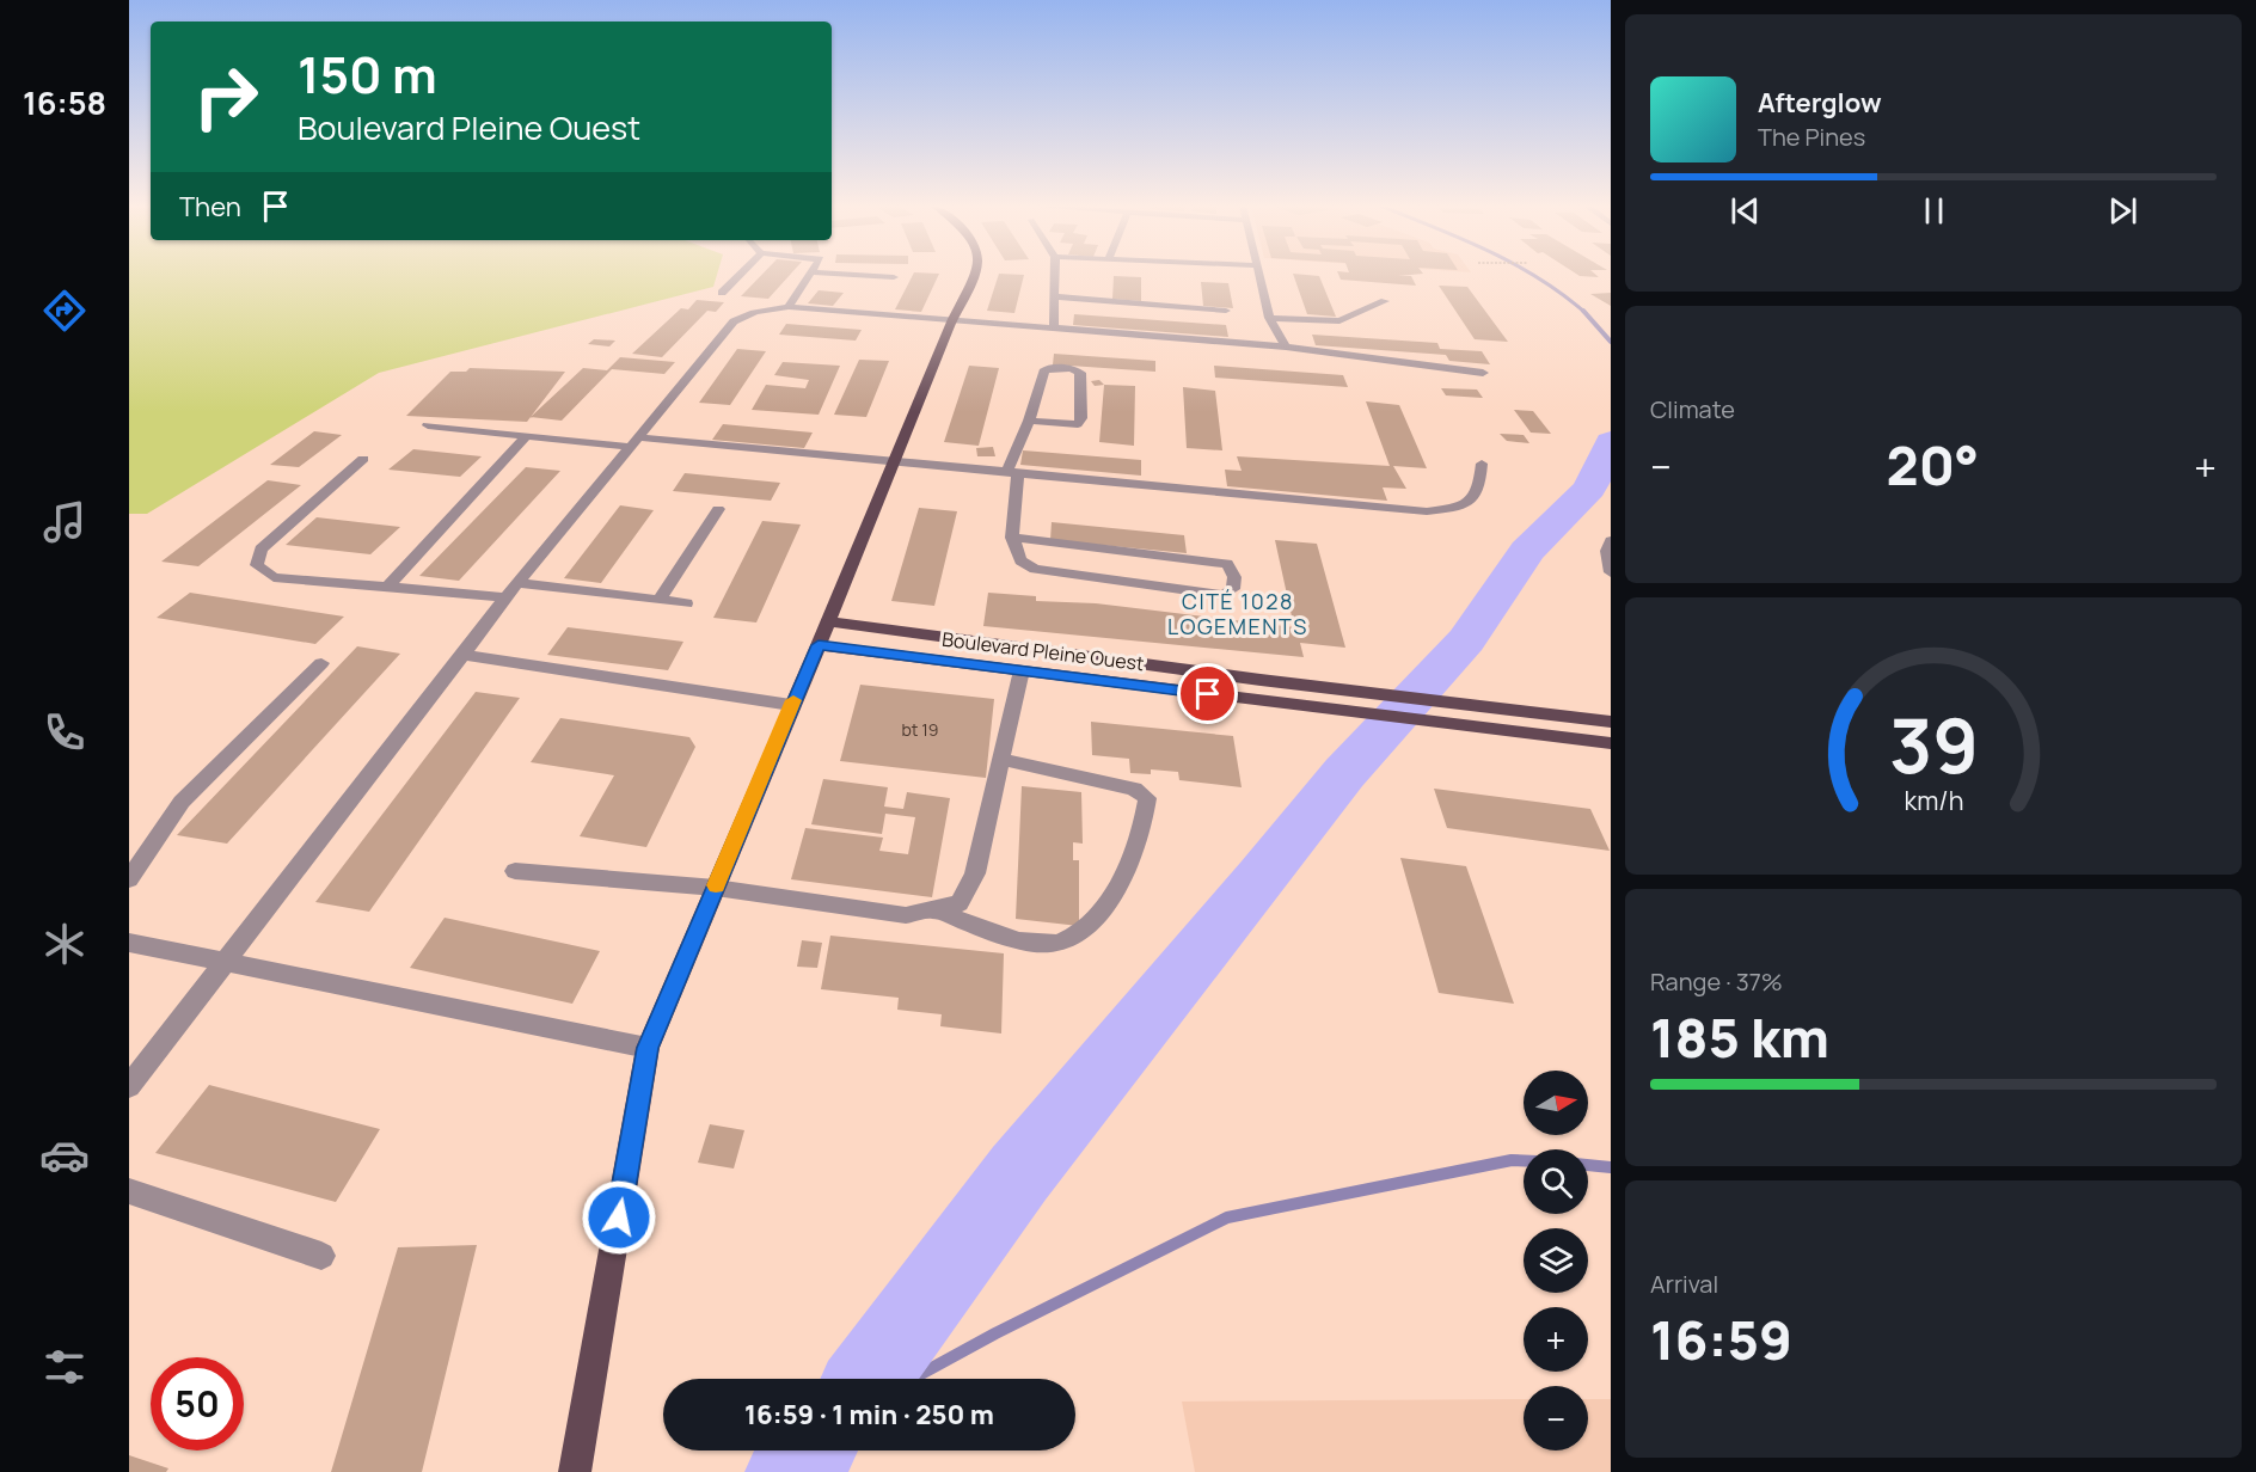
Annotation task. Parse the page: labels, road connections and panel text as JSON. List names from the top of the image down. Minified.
{"streets":{"main road":["Boulevard Pleine Ouest"]},"districts":["CITÉ 1028 LOGEMENTS"],"house_numbers":["bt 19"],"north":"right","page":{"tabs":"16:58","turn":["150 m","Boulevard Pleine Ouest"],"song":["Afterglow","The Pines"],"then":"Then","tile":["Climate",["Range · 37%","185 km"],["Arrival","16:59"]],"heat":["−","20°","+"],"map_buttons":["+","−"],"limit":"50","trip":"16:59 · 1 min · 250 m","gauge":["39","km/h"]}}
